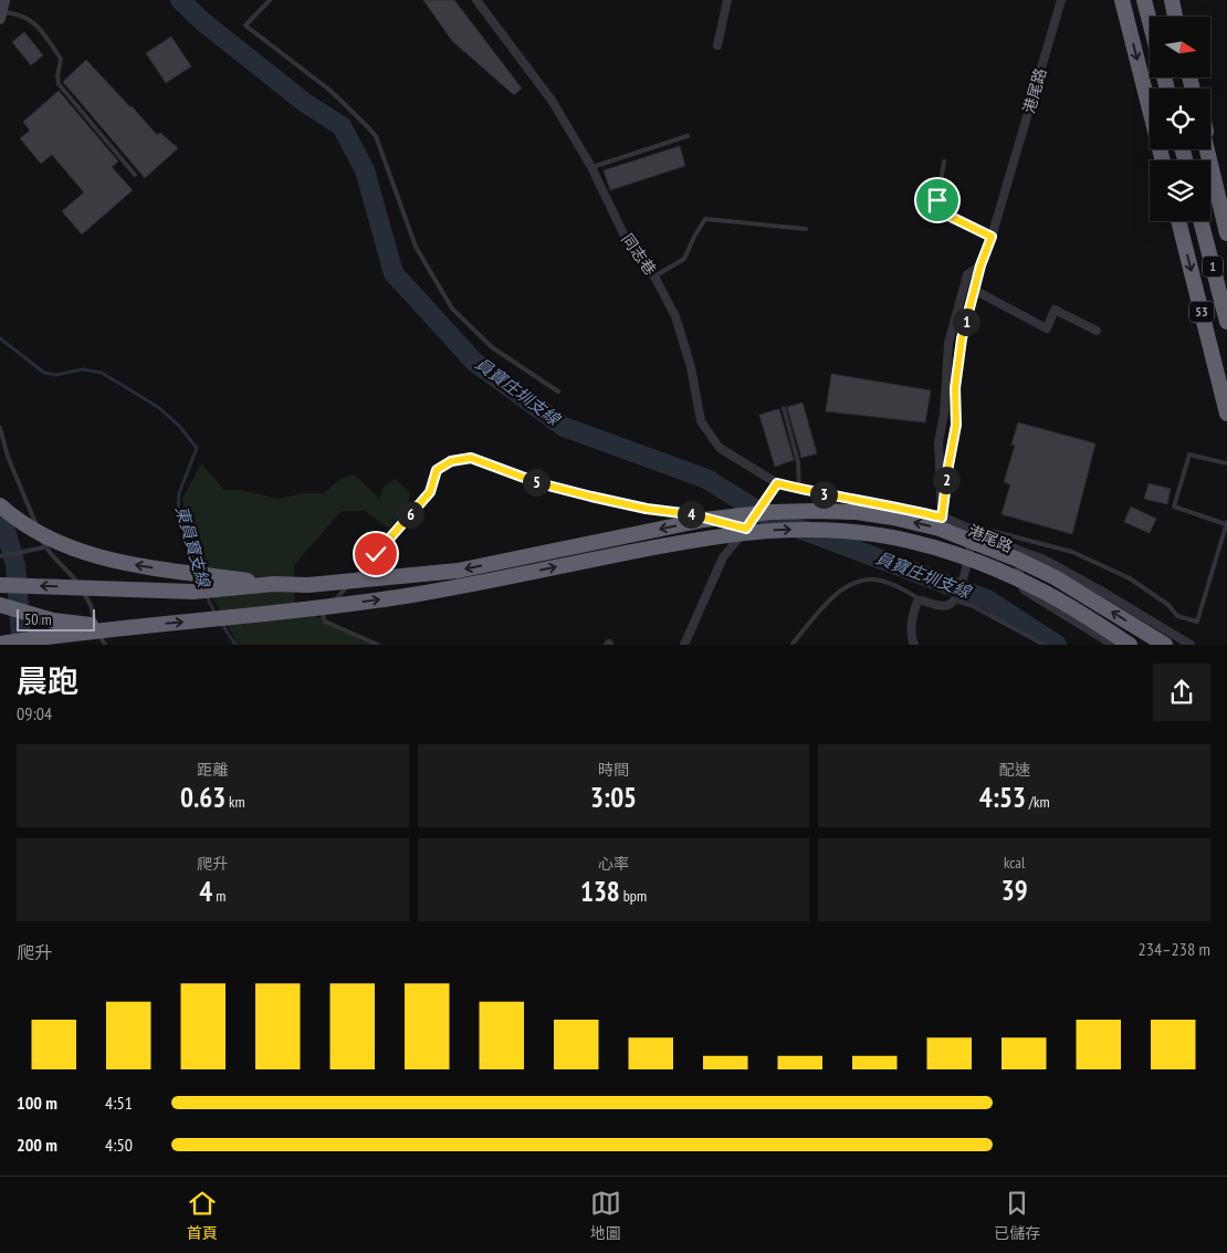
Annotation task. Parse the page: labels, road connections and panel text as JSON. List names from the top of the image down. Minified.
{"streets":{"highway":["1","53"],"street":["港尾路","同志巷"]},"crossings":[["港尾路","同志巷"]],"water":["員寶庄圳支線","東員寶支線"],"scale_bar":"50 m","north":"right","page":{"pins":["1","2","5","3","4","6"],"scale":"50 m","heading":["晨跑","09:04"],"stats":[["距離","0.63 km"],["時間","3:05"],["配速","4:53 /km"],["爬升","4 m"],["心率","138 bpm"],["kcal","39"]],"chart":["爬升","234–238 m"],"list":[{"name":"100 m","note":"4:51"},{"name":"200 m","note":"4:50"}],"tabs":["首頁","地圖","已儲存"]}}
